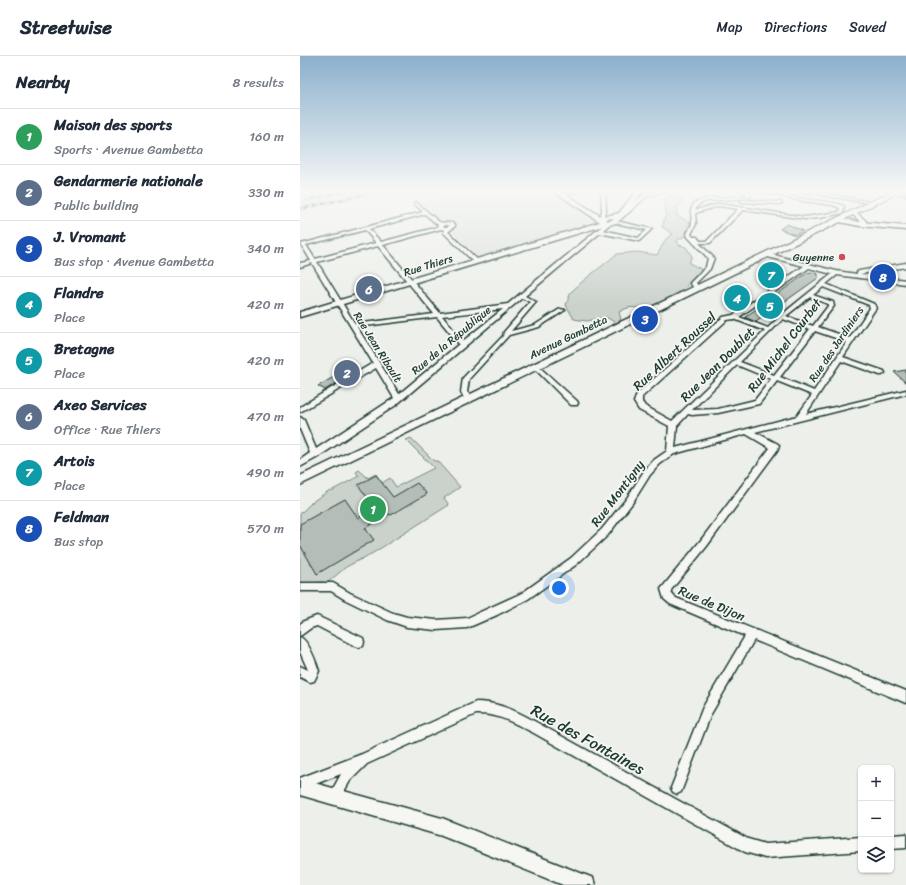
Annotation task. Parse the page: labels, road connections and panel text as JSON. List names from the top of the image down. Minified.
{"streets":{"main road":["Rue Thiers","Avenue Gambetta"],"street":["Rue de la République","Rue des Jardiniers","Rue Michel Courbet","Rue Jean Ribault","Rue Albert Roussel","Rue Jean Doublet","Rue Montigny","Rue de Dijon","Rue des Fontaines"]},"crossings":[["Rue Thiers","Rue Jean Ribault"],["Rue de la République","Rue Jean Ribault"],["Rue des Jardiniers","Rue Jean Doublet"],["Rue des Jardiniers","Rue Montigny"],["Rue Michel Courbet","Rue Jean Doublet"],["Rue Albert Roussel","Rue Jean Doublet"],["Rue Montigny","Rue de Dijon"]],"places":["Guyenne"],"page":{"header":"Streetwise","nav":["Map","Directions","Saved"],"heading":["Nearby","8 results"],"list":[{"mark":"1","name":"Maison des sports","note":"Sports · Avenue Gambetta","value":"160 m"},{"mark":"2","name":"Gendarmerie nationale","note":"Public building","value":"330 m"},{"mark":"3","name":"J. Vromant","note":"Bus stop · Avenue Gambetta","value":"340 m"},{"mark":"4","name":"Flandre","note":"Place","value":"420 m"},{"mark":"5","name":"Bretagne","note":"Place","value":"420 m"},{"mark":"6","name":"Axeo Services","note":"Office · Rue Thiers","value":"470 m"},{"mark":"7","name":"Artois","note":"Place","value":"490 m"},{"mark":"8","name":"Feldman","note":"Bus stop","value":"570 m"}],"pins":["7","8","6","4","5","3","2","1"],"map_buttons":["+","−"]}}
